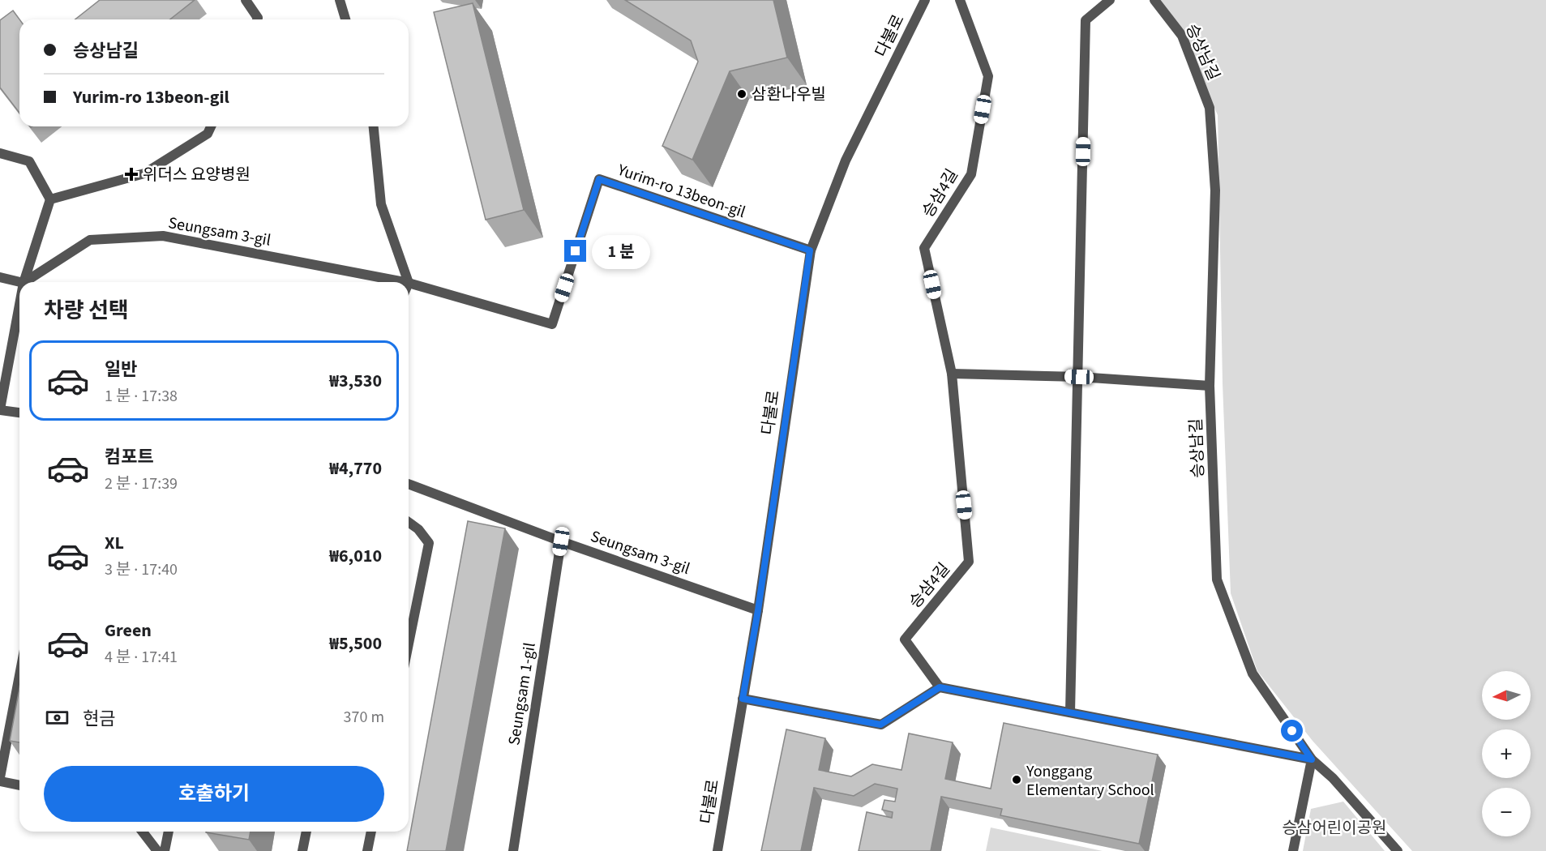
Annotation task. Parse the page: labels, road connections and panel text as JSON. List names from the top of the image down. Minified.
{"streets":{"street":["다불로","승상남길","Yurim-ro 13beon-gil","승삼4길","Seungsam 3-gil","Seungsam 1-gil"]},"crossings":[["다불로","Yurim-ro 13beon-gil"],["다불로","Seungsam 3-gil"],["Seungsam 3-gil","Seungsam 1-gil"]],"parks":["승삼어린이공원"],"places":{"other":["삼환나우빌","Yonggang Elementary School"],"health":["위더스 요양병원"]},"north":"left","page":{"banner":["승상남길","Yurim-ro 13beon-gil"],"bubble":"1 분","heading":"차량 선택","list":[{"name":"일반","note":"1 분 · 17:38","value":"₩3,530"},{"name":"컴포트","note":"2 분 · 17:39","value":"₩4,770"},{"name":"XL","note":"3 분 · 17:40","value":"₩6,010"},{"name":"Green","note":"4 분 · 17:41","value":"₩5,500"}],"map_buttons":["+","−"],"pay":["현금","370 m"],"buttons":"호출하기"}}
